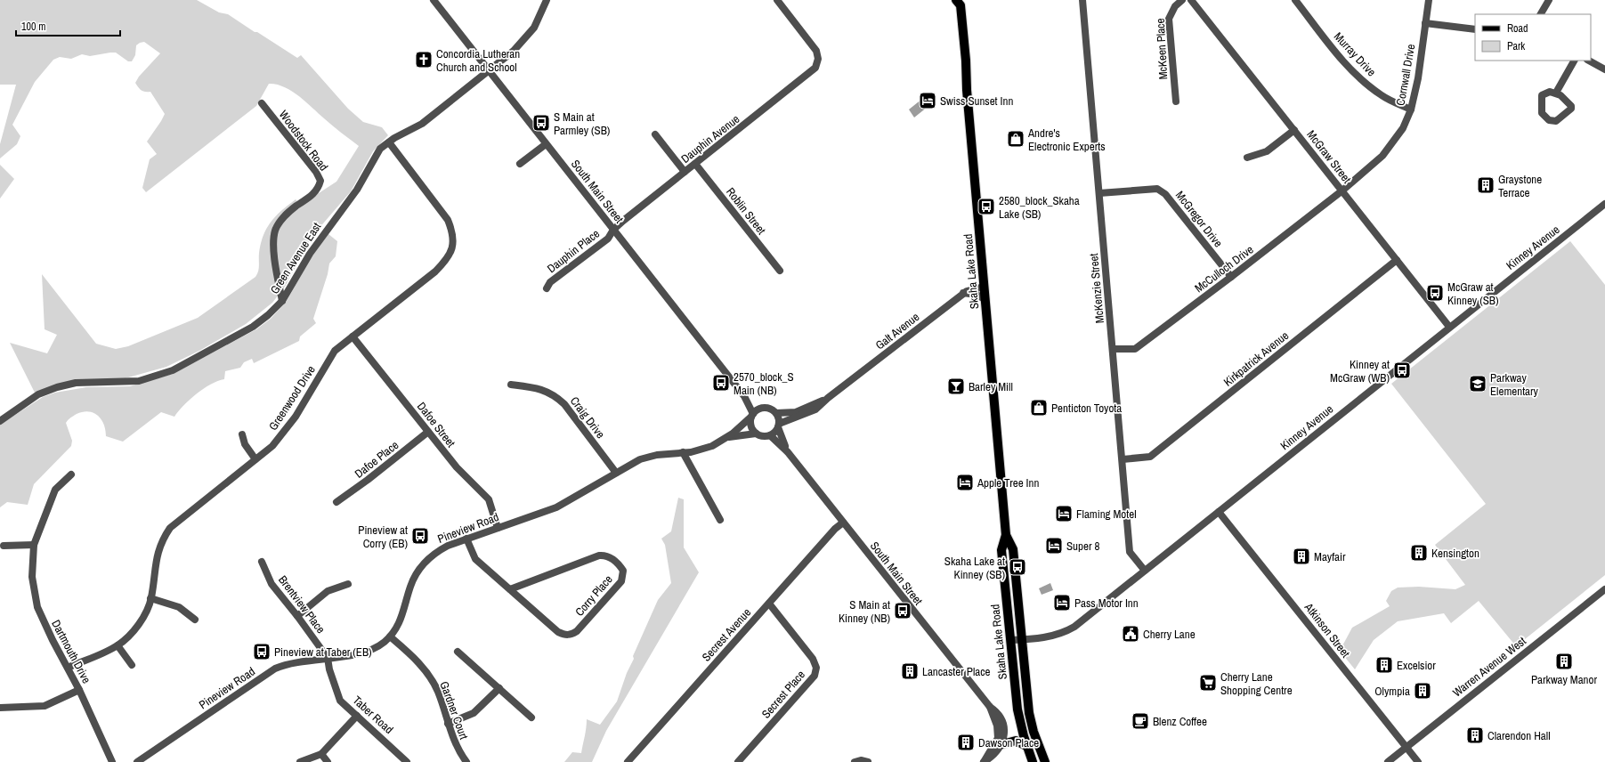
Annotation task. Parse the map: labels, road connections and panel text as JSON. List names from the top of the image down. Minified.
{"streets":{"main road":["Skaha Lake Road"],"street":["McKeen Place","Murray Drive","Cornwall Drive","Dauphin Avenue","Woodstock Road","McGraw Street","South Main Street","Roblin Street","McGregor Drive","Kinney Avenue","Dauphin Place","Green Avenue East","McCulloch Drive","McKenzie Street","Galt Avenue","Kirkpatrick Avenue","Greenwood Drive","Craig Drive","Dafoe Street","Dafoe Place","Pineview Road","Corry Place","Brentview Place","Atkinson Street","Secrest Avenue","Dartmouth Drive","Warren Avenue West","Secrest Place","Gardner Court","Taber Road"]},"crossings":[["Murray Drive","Cornwall Drive"],["Cornwall Drive","McGraw Street"],["Cornwall Drive","McCulloch Drive"],["Dauphin Avenue","South Main Street"],["Dauphin Avenue","Roblin Street"],["Dauphin Avenue","Dauphin Place"],["Woodstock Road","Green Avenue East"],["McGraw Street","Kinney Avenue"],["McGraw Street","McCulloch Drive"],["McGraw Street","Kirkpatrick Avenue"],["South Main Street","Dauphin Place"],["South Main Street","Green Avenue East"],["South Main Street","Galt Avenue"],["South Main Street","Pineview Road"],["South Main Street","Secrest Avenue"],["McGregor Drive","McCulloch Drive"],["McGregor Drive","McKenzie Street"],["Kinney Avenue","Skaha Lake Road"],["Kinney Avenue","McKenzie Street"],["Kinney Avenue","Atkinson Street"],["Green Avenue East","Greenwood Drive"],["McCulloch Drive","McKenzie Street"],["Skaha Lake Road","Galt Avenue"],["McKenzie Street","Kirkpatrick Avenue"],["Galt Avenue","Pineview Road"],["Greenwood Drive","Dafoe Street"],["Greenwood Drive","Dartmouth Drive"],["Craig Drive","Pineview Road"],["Dafoe Street","Dafoe Place"],["Dafoe Street","Pineview Road"],["Pineview Road","Corry Place"],["Pineview Road","Brentview Place"],["Pineview Road","Gardner Court"],["Pineview Road","Taber Road"],["Brentview Place","Taber Road"],["Atkinson Street","Warren Avenue West"],["Secrest Avenue","Secrest Place"]],"places":{"church":["Concordia Lutheran Church and School"],"hotel":["Swiss Sunset Inn","Apple Tree Inn","Flaming Motel","Super 8","Pass Motor Inn"],"bus stop":["S Main at Parmley (SB)","2580_block_Skaha Lake (SB)","McGraw at Kinney (SB)","Kinney at McGraw (WB)","2570_block_S Main (NB)","Pineview at Corry (EB)","Skaha Lake at Kinney (SB)","S Main at Kinney (NB)","Pineview at Taber (EB)"],"shop":["Andre's Electronic Experts","Penticton Toyota"],"building":["Graystone Terrace","Kensington","Mayfair","Parkway Manor","Excelsior","Lancaster Place","Olympia","Clarendon Hall","Dawson Place"],"school or university":["Parkway Elementary"],"bar":["Barley Mill"],"public building":["Cherry Lane"],"supermarket":["Cherry Lane Shopping Centre"],"cafe":["Blenz Coffee"]},"legend":["Road","Park"],"scale_bar":"100 m"}
